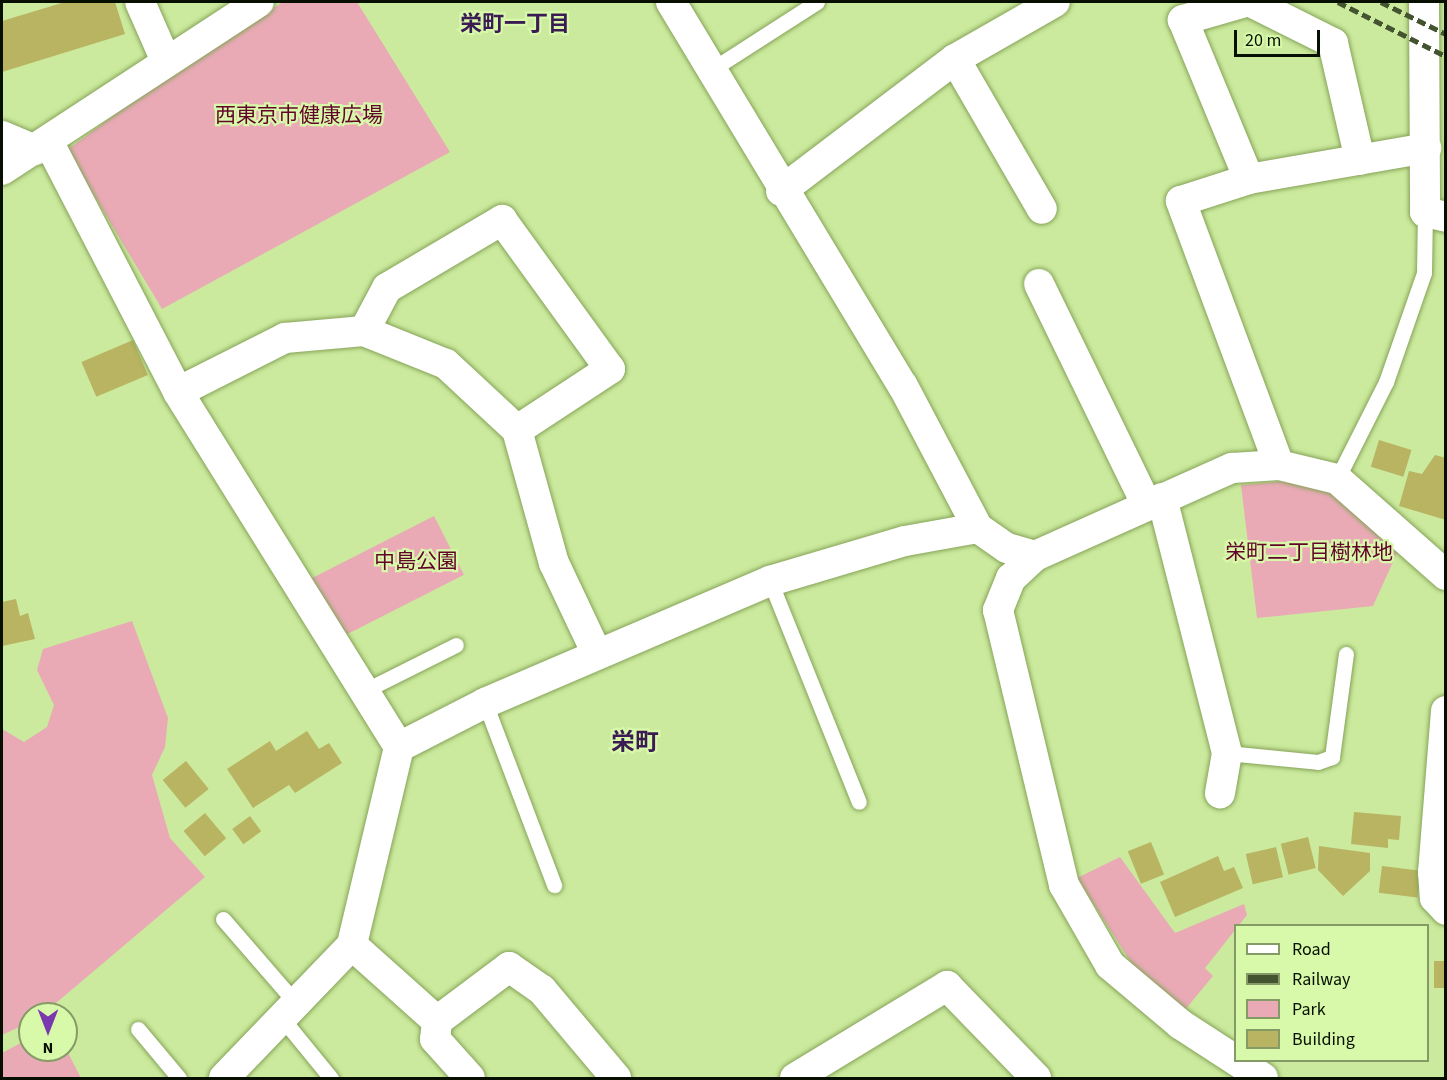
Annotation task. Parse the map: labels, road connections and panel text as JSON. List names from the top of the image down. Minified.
{"districts":["栄町一丁目","栄町"],"parks":["西東京市健康広場","栄町二丁目樹林地","中島公園"],"legend":["Road","Railway","Park","Building"],"scale_bar":"20 m","north":"bottom"}
